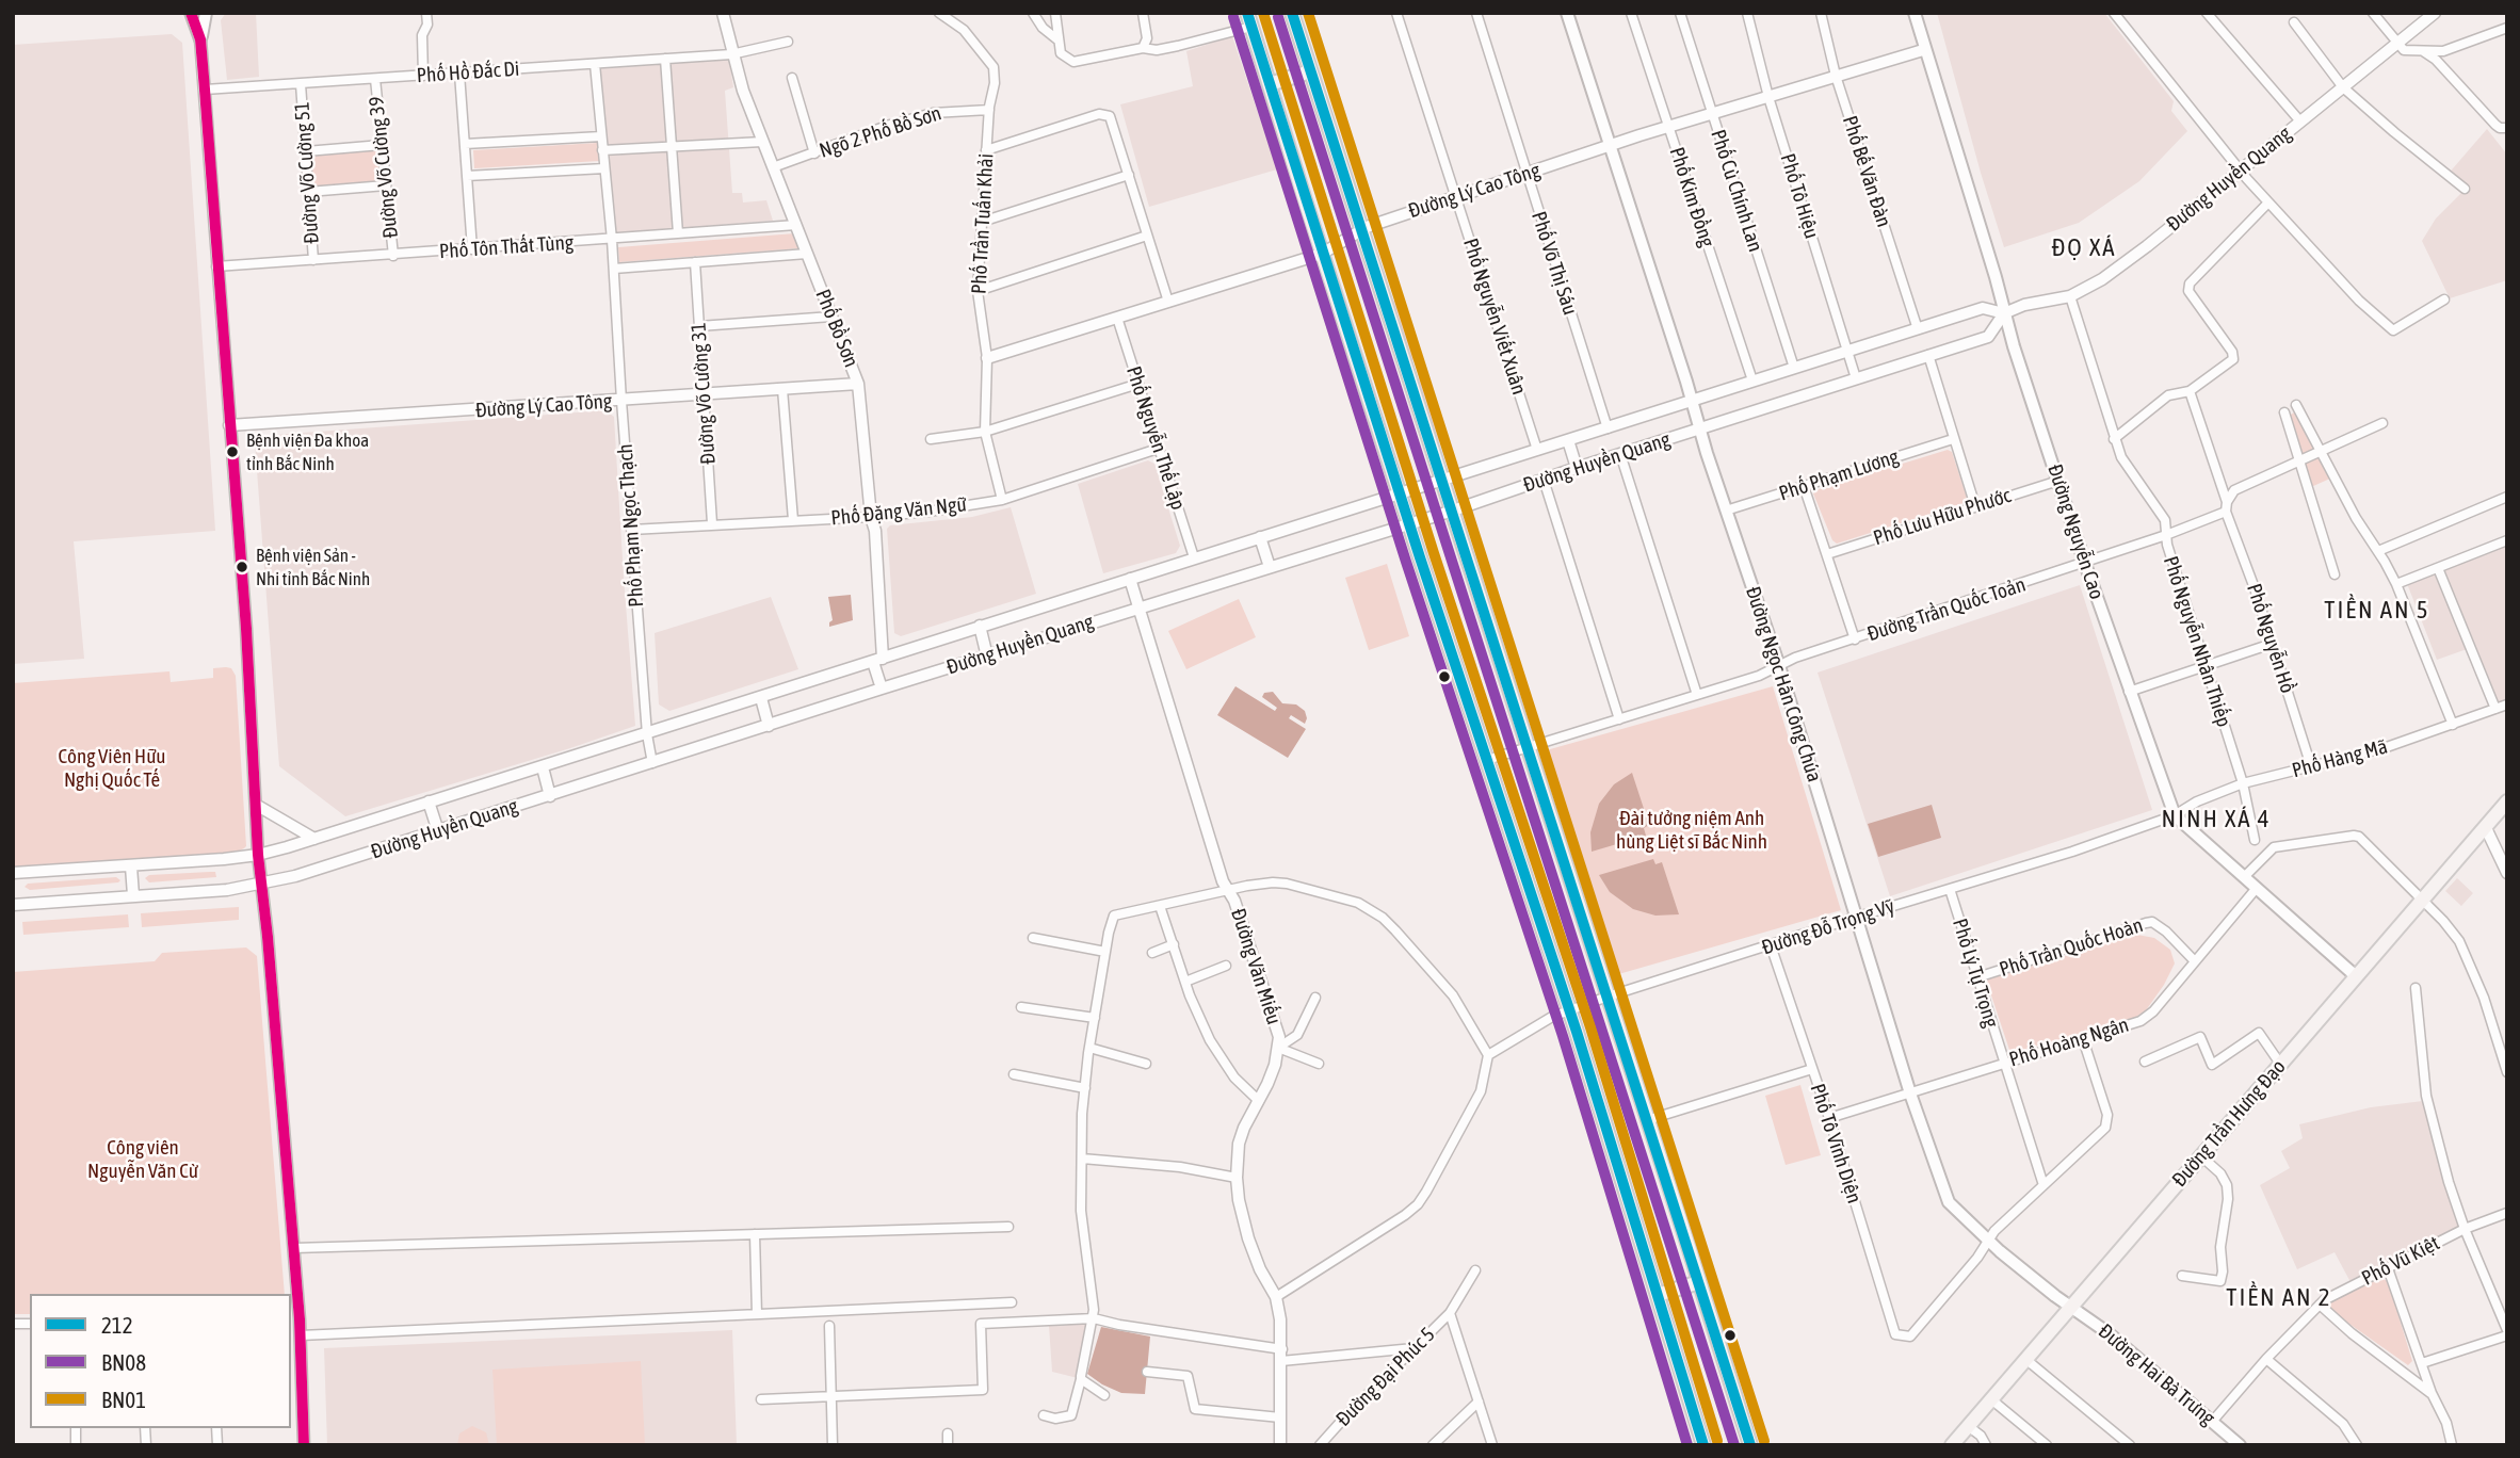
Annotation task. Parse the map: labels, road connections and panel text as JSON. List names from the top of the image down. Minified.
{"streets":{"main road":["Đường Nguyễn Cao","Đường Ngọc Hân Công Chúa","Đường Trần Hưng Đạo","Đường Hai Bà Trưng"],"street":["Phố Hồ Đắc Di","Ngõ 2 Phố Bồ Sơn","Đường Võ Cường 39","Phố Bế Văn Đàn","Đường Võ Cường 51","Đường Huyền Quang","Đường Lý Cao Tông","Phố Cù Chính Lan","Phố Tô Hiệu","Phố Kim Đồng","Phố Trần Tuấn Khải","Phố Tôn Thất Tùng","Phố Võ Thị Sáu","Phố Nguyễn Viết Xuân","Phố Bồ Sơn","Đường Võ Cường 31","Phố Nguyễn Thế Lập","Phố Phạm Lương","Phố Đặng Văn Ngữ","Phố Lưu Hữu Phước","Phố Phạm Ngọc Thạch","Đường Trần Quốc Toản","Phố Nguyễn Hồ","Phố Nguyễn Nhân Thiếp","Phố Hàng Mã","Đường Đỗ Trọng Vỹ","Phố Trần Quốc Hoàn","Đường Văn Miếu","Phố Lý Tự Trọng","Phố Hoàng Ngân","Phố Tô Vĩnh Diện","Phố Vũ Kiệt","Đường Đại Phúc 5"]},"crossings":[["Phố Hồ Đắc Di","Đường Võ Cường 39"],["Phố Hồ Đắc Di","Đường Võ Cường 51"],["Phố Hồ Đắc Di","Phố Bồ Sơn"],["Phố Hồ Đắc Di","Phố Phạm Ngọc Thạch"],["Ngõ 2 Phố Bồ Sơn","Phố Trần Tuấn Khải"],["Ngõ 2 Phố Bồ Sơn","Phố Bồ Sơn"],["Đường Võ Cường 39","Phố Tôn Thất Tùng"],["Phố Bế Văn Đàn","Đường Huyền Quang"],["Phố Bế Văn Đàn","Đường Lý Cao Tông"],["Đường Võ Cường 51","Phố Tôn Thất Tùng"],["Đường Huyền Quang","Phố Cù Chính Lan"],["Đường Huyền Quang","Phố Tô Hiệu"],["Đường Huyền Quang","Phố Kim Đồng"],["Đường Huyền Quang","Phố Võ Thị Sáu"],["Đường Huyền Quang","Phố Nguyễn Viết Xuân"],["Đường Huyền Quang","Phố Bồ Sơn"],["Đường Huyền Quang","Phố Nguyễn Thế Lập"],["Đường Huyền Quang","Phố Phạm Ngọc Thạch"],["Đường Huyền Quang","Đường Nguyễn Cao"],["Đường Huyền Quang","Phố Nguyễn Nhân Thiếp"],["Đường Huyền Quang","Đường Ngọc Hân Công Chúa"],["Đường Huyền Quang","Đường Văn Miếu"],["Đường Lý Cao Tông","Phố Cù Chính Lan"],["Đường Lý Cao Tông","Phố Tô Hiệu"],["Đường Lý Cao Tông","Phố Kim Đồng"],["Đường Lý Cao Tông","Phố Trần Tuấn Khải"],["Đường Lý Cao Tông","Phố Võ Thị Sáu"],["Đường Lý Cao Tông","Phố Nguyễn Viết Xuân"],["Đường Lý Cao Tông","Phố Bồ Sơn"],["Đường Lý Cao Tông","Đường Võ Cường 31"],["Đường Lý Cao Tông","Phố Nguyễn Thế Lập"],["Đường Lý Cao Tông","Phố Phạm Ngọc Thạch"],["Đường Lý Cao Tông","Đường Nguyễn Cao"],["Đường Lý Cao Tông","Đường Ngọc Hân Công Chúa"],["Phố Trần Tuấn Khải","Phố Đặng Văn Ngữ"],["Phố Tôn Thất Tùng","Phố Bồ Sơn"],["Phố Tôn Thất Tùng","Phố Phạm Ngọc Thạch"],["Phố Bồ Sơn","Phố Đặng Văn Ngữ"],["Đường Võ Cường 31","Phố Đặng Văn Ngữ"],["Phố Nguyễn Thế Lập","Phố Đặng Văn Ngữ"],["Phố Phạm Lương","Đường Ngọc Hân Công Chúa"],["Phố Đặng Văn Ngữ","Phố Phạm Ngọc Thạch"],["Phố Lưu Hữu Phước","Đường Nguyễn Cao"],["Đường Nguyễn Cao","Đường Trần Quốc Toản"],["Đường Nguyễn Cao","Phố Hàng Mã"],["Đường Nguyễn Cao","Đường Đỗ Trọng Vỹ"],["Đường Nguyễn Cao","Phố Hoàng Ngân"],["Đường Nguyễn Cao","Đường Trần Hưng Đạo"],["Đường Trần Quốc Toản","Phố Nguyễn Hồ"],["Đường Trần Quốc Toản","Phố Nguyễn Nhân Thiếp"],["Đường Trần Quốc Toản","Đường Ngọc Hân Công Chúa"],["Phố Nguyễn Hồ","Phố Hàng Mã"],["Phố Nguyễn Nhân Thiếp","Phố Hàng Mã"],["Đường Ngọc Hân Công Chúa","Đường Đỗ Trọng Vỹ"],["Đường Ngọc Hân Công Chúa","Phố Hoàng Ngân"],["Đường Ngọc Hân Công Chúa","Đường Trần Hưng Đạo"],["Đường Ngọc Hân Công Chúa","Phố Tô Vĩnh Diện"],["Đường Ngọc Hân Công Chúa","Đường Hai Bà Trưng"],["Phố Hàng Mã","Đường Đỗ Trọng Vỹ"],["Đường Đỗ Trọng Vỹ","Phố Lý Tự Trọng"],["Đường Đỗ Trọng Vỹ","Phố Tô Vĩnh Diện"],["Phố Trần Quốc Hoàn","Phố Lý Tự Trọng"],["Phố Trần Quốc Hoàn","Phố Hoàng Ngân"],["Phố Lý Tự Trọng","Phố Hoàng Ngân"],["Phố Hoàng Ngân","Phố Tô Vĩnh Diện"],["Đường Trần Hưng Đạo","Đường Hai Bà Trưng"],["Phố Vũ Kiệt","Đường Hai Bà Trưng"]],"districts":["ĐỌ XÁ","TIỀN AN 5","NINH XÁ 4","TIỀN AN 2"],"parks":["Công Viên Hữu Nghị Quốc Tế","Đài tưởng niệm Anh hùng Liệt sĩ Bắc Ninh","Công viên Nguyễn Văn Cừ"],"places":["Bệnh viện Đa khoa tỉnh Bắc Ninh","Bệnh viện Sản - Nhi tỉnh Bắc Ninh"],"lines":["transit line 212","transit line BN01","transit line BN08"],"legend":["212","BN08","BN01"]}
